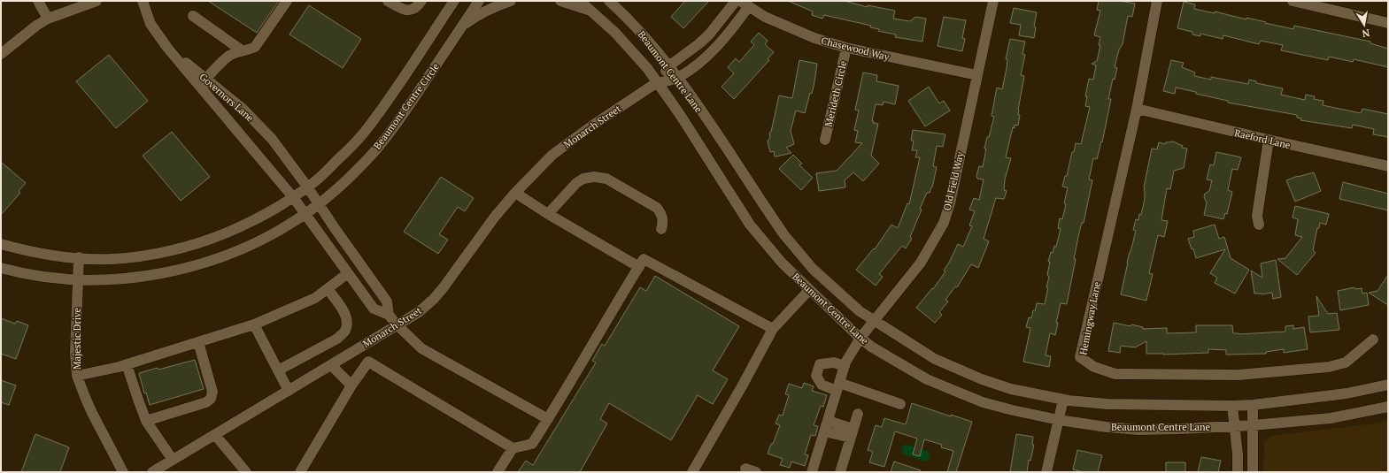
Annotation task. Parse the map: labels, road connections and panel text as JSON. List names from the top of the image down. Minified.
{"streets":{"street":["Chasewood Way","Beaumont Centre Lane","Merideth Circle","Governors Lane","Beaumont Centre Circle","Monarch Street","Raeford Lane","Old Field Way","Hemingway Lane","Majestic Drive"]},"crossings":[["Chasewood Way","Merideth Circle"],["Chasewood Way","Old Field Way"],["Beaumont Centre Lane","Monarch Street"],["Beaumont Centre Lane","Old Field Way"],["Governors Lane","Beaumont Centre Circle"],["Beaumont Centre Circle","Majestic Drive"],["Raeford Lane","Hemingway Lane"]],"north":"bottom"}
